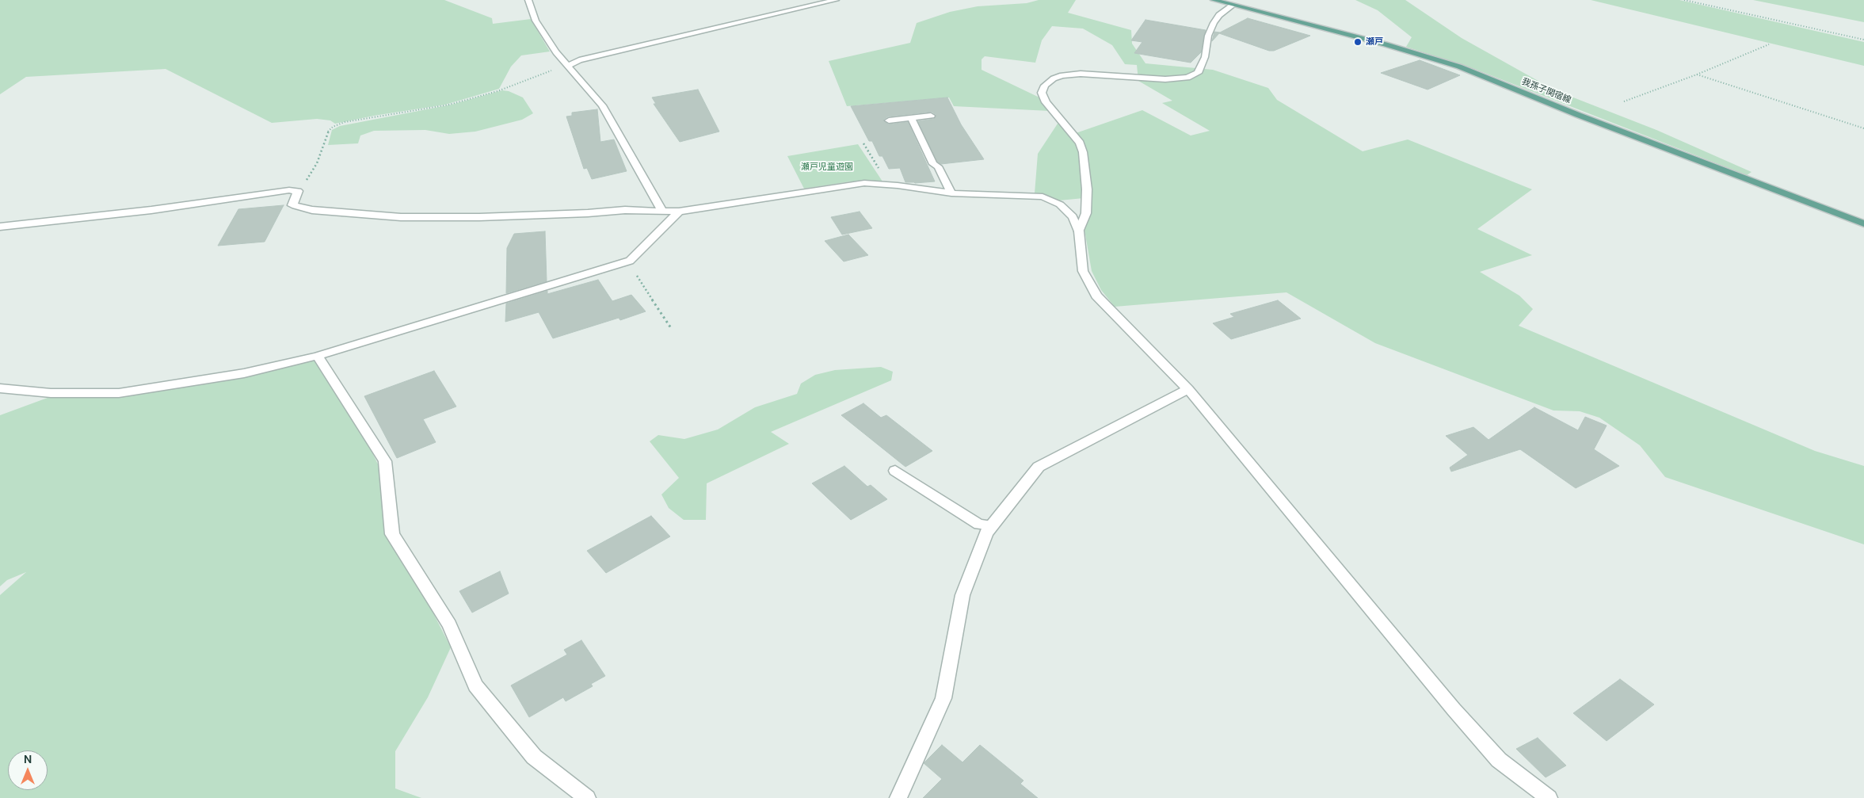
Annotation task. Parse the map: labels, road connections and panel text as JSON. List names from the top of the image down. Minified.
{"streets":{"main road":["我孫子関宿線"]},"parks":["瀬戸児童遊園"],"places":["瀬戸"],"north":"top"}
